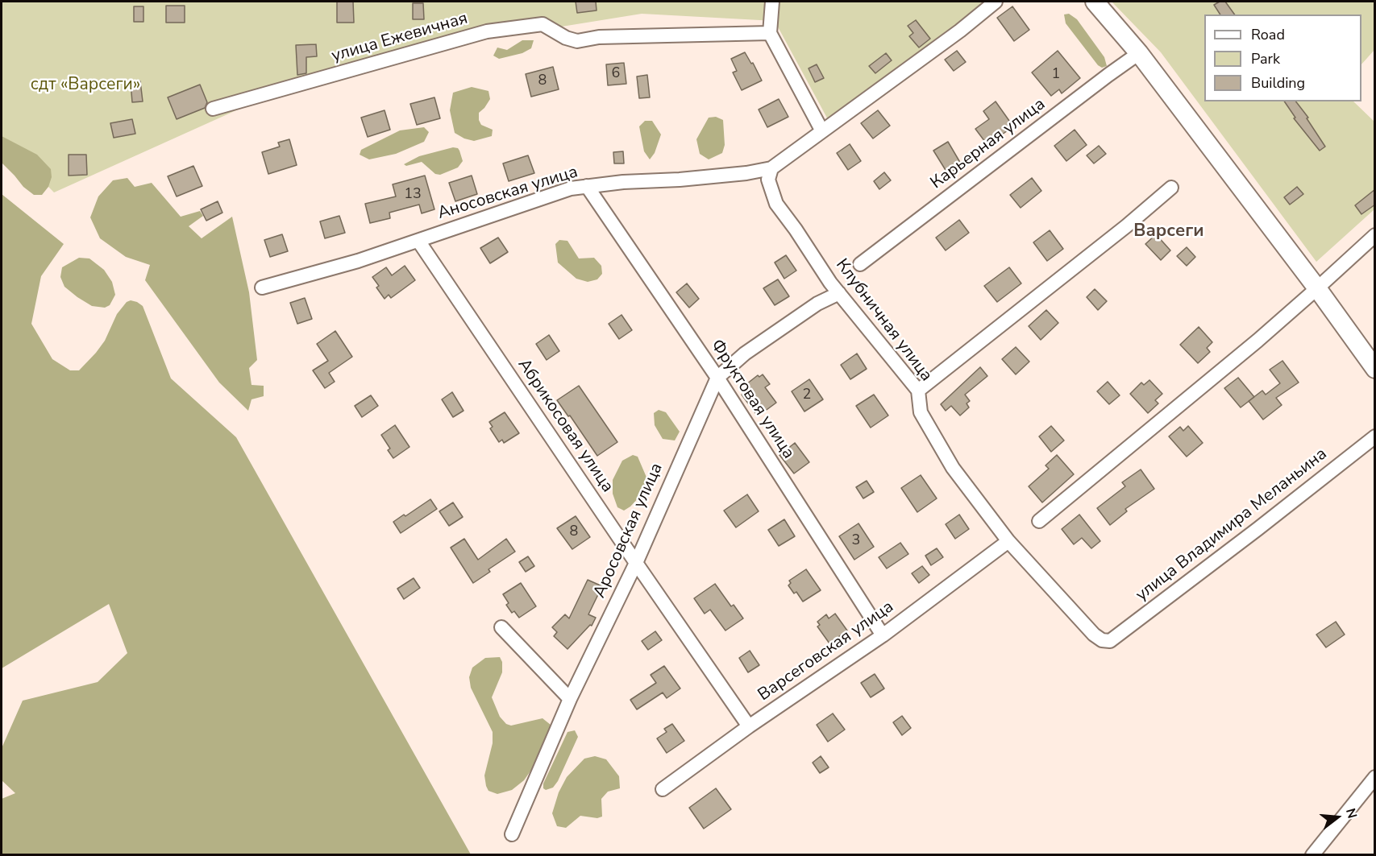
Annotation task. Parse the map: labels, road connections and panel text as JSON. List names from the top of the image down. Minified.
{"streets":{"street":["улица Ежевичная","Карьерная улица","Аносовская улица","Клубничная улица","Фруктовая улица","Абрикосовая улица","улица Владимира Меланьина","Аросовская улица","Варсеговская улица"]},"crossings":[["Аносовская улица","Клубничная улица"],["Аносовская улица","Фруктовая улица"],["Аносовская улица","Абрикосовая улица"],["Клубничная улица","улица Владимира Меланьина"],["Клубничная улица","Аросовская улица"],["Клубничная улица","Варсеговская улица"],["Фруктовая улица","Аросовская улица"],["Фруктовая улица","Варсеговская улица"],["Абрикосовая улица","Аросовская улица"],["Абрикосовая улица","Варсеговская улица"]],"districts":["Варсеги"],"parks":["сдт «Варсеги»"],"house_numbers":["6","1","8","13","2","8","3"],"legend":["Road","Park","Building"],"north":"right"}
